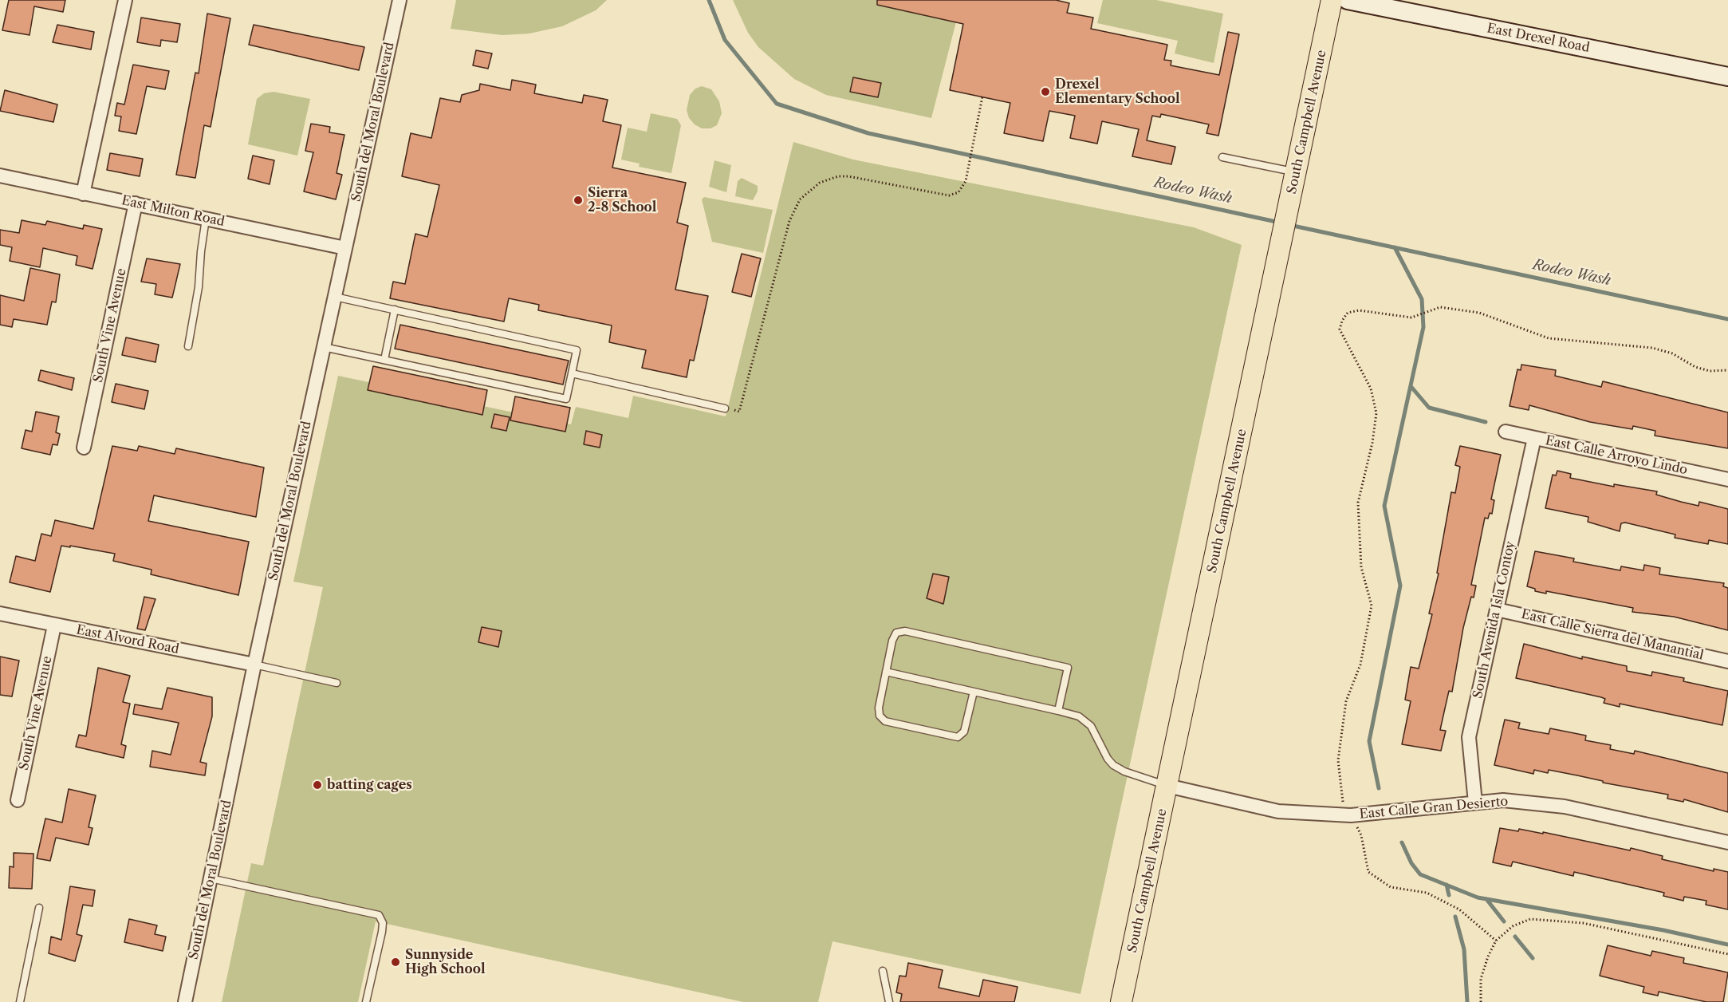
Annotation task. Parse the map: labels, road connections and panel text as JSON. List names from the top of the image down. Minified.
{"streets":{"main road":["South Campbell Avenue"],"street":["East Drexel Road","South del Moral Boulevard","East Milton Road","South Vine Avenue","East Calle Arroyo Lindo","South Avenida Isla Contoy","East Calle Sierra del Manantial","East Alvord Road","East Calle Gran Desierto"]},"crossings":[["South del Moral Boulevard","East Milton Road"],["South del Moral Boulevard","East Alvord Road"],["South Campbell Avenue","East Calle Gran Desierto"],["East Milton Road","South Vine Avenue"],["South Vine Avenue","East Alvord Road"],["East Calle Arroyo Lindo","South Avenida Isla Contoy"],["South Avenida Isla Contoy","East Calle Sierra del Manantial"],["South Avenida Isla Contoy","East Calle Gran Desierto"]],"water":["Rodeo Wash"],"places":["Drexel Elementary School","Sierra 2-8 School","batting cages","Sunnyside High School"]}
